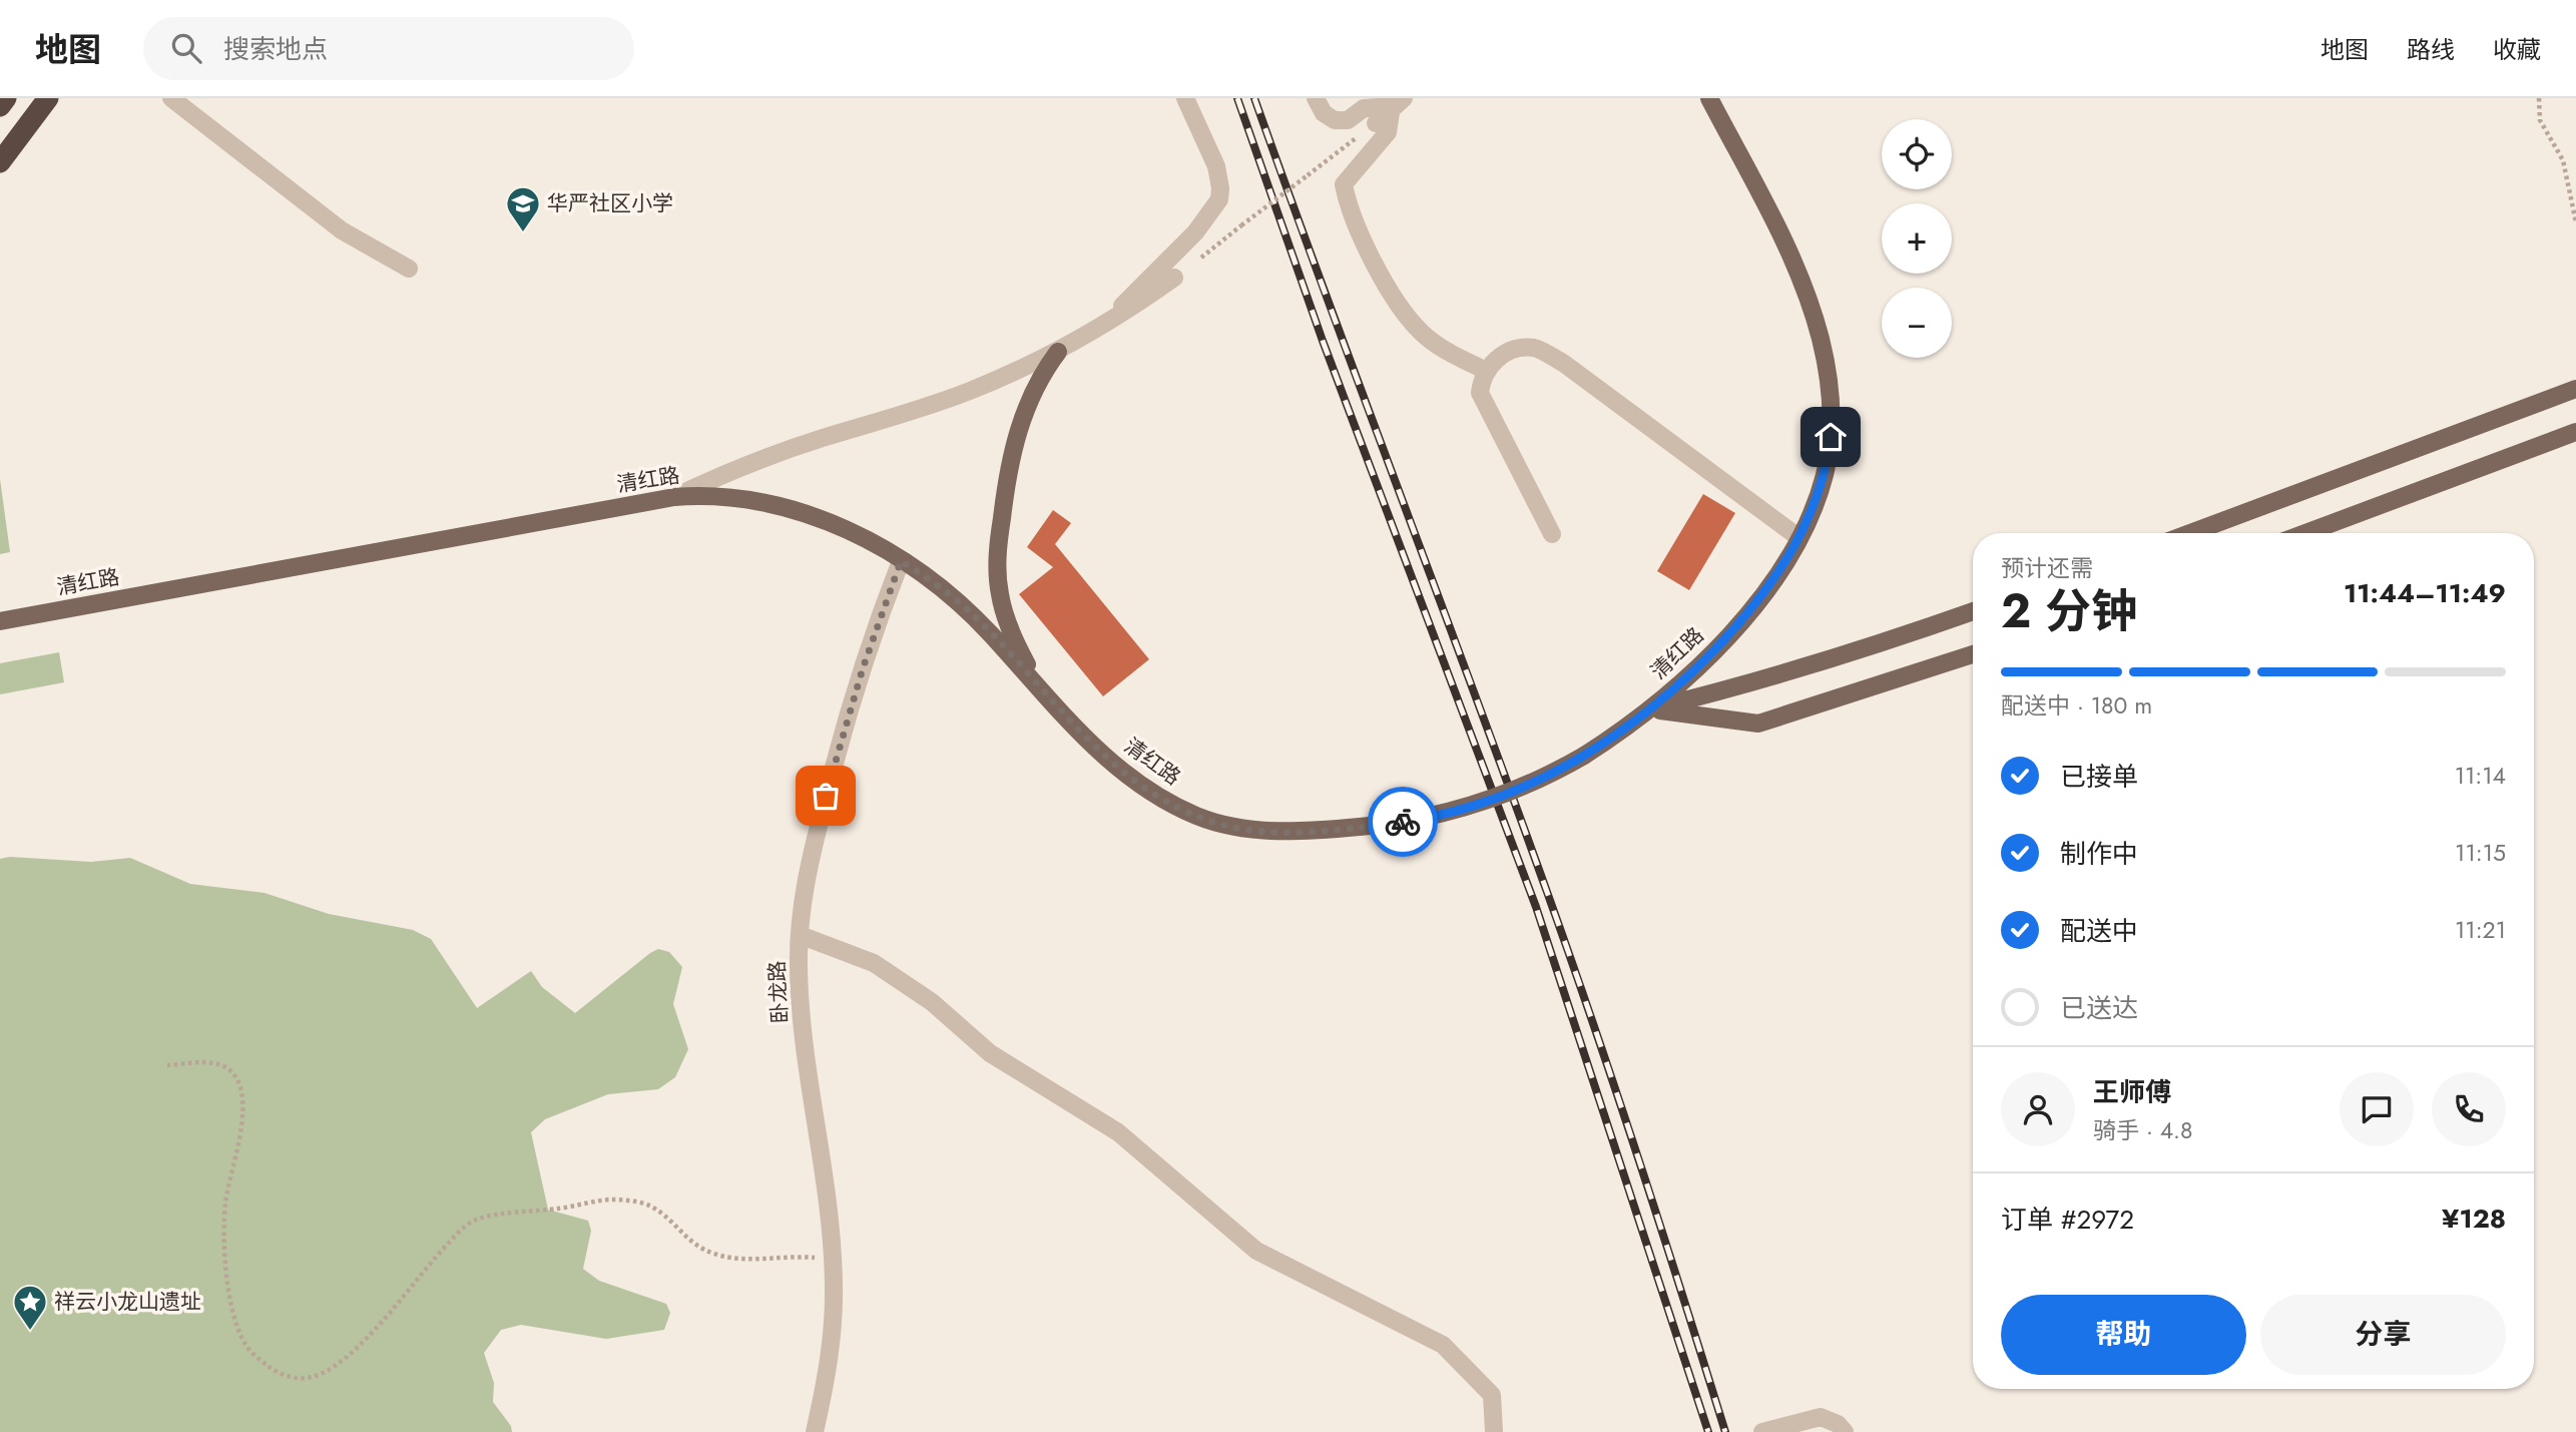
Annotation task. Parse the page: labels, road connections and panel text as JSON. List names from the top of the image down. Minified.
{"streets":{"main road":["清红路"],"street":["卧龙路"]},"crossings":[["清红路","卧龙路"]],"places":{"school or university":["华严社区小学"],"place":["祥云小龙山遗址"]},"page":{"header":"地图","search":"搜索地点","nav":["地图","路线","收藏"],"map_buttons":["+","−"],"heading":["2 分钟","预计还需","11:44–11:49"],"panel":["王师傅","骑手 · 4.8","订单 #2972","¥128"],"bar":"配送中 · 180 m","list":[["已接单","11:14"],["制作中","11:15"],["配送中","11:21"],"已送达"],"buttons":["帮助","分享"]}}
